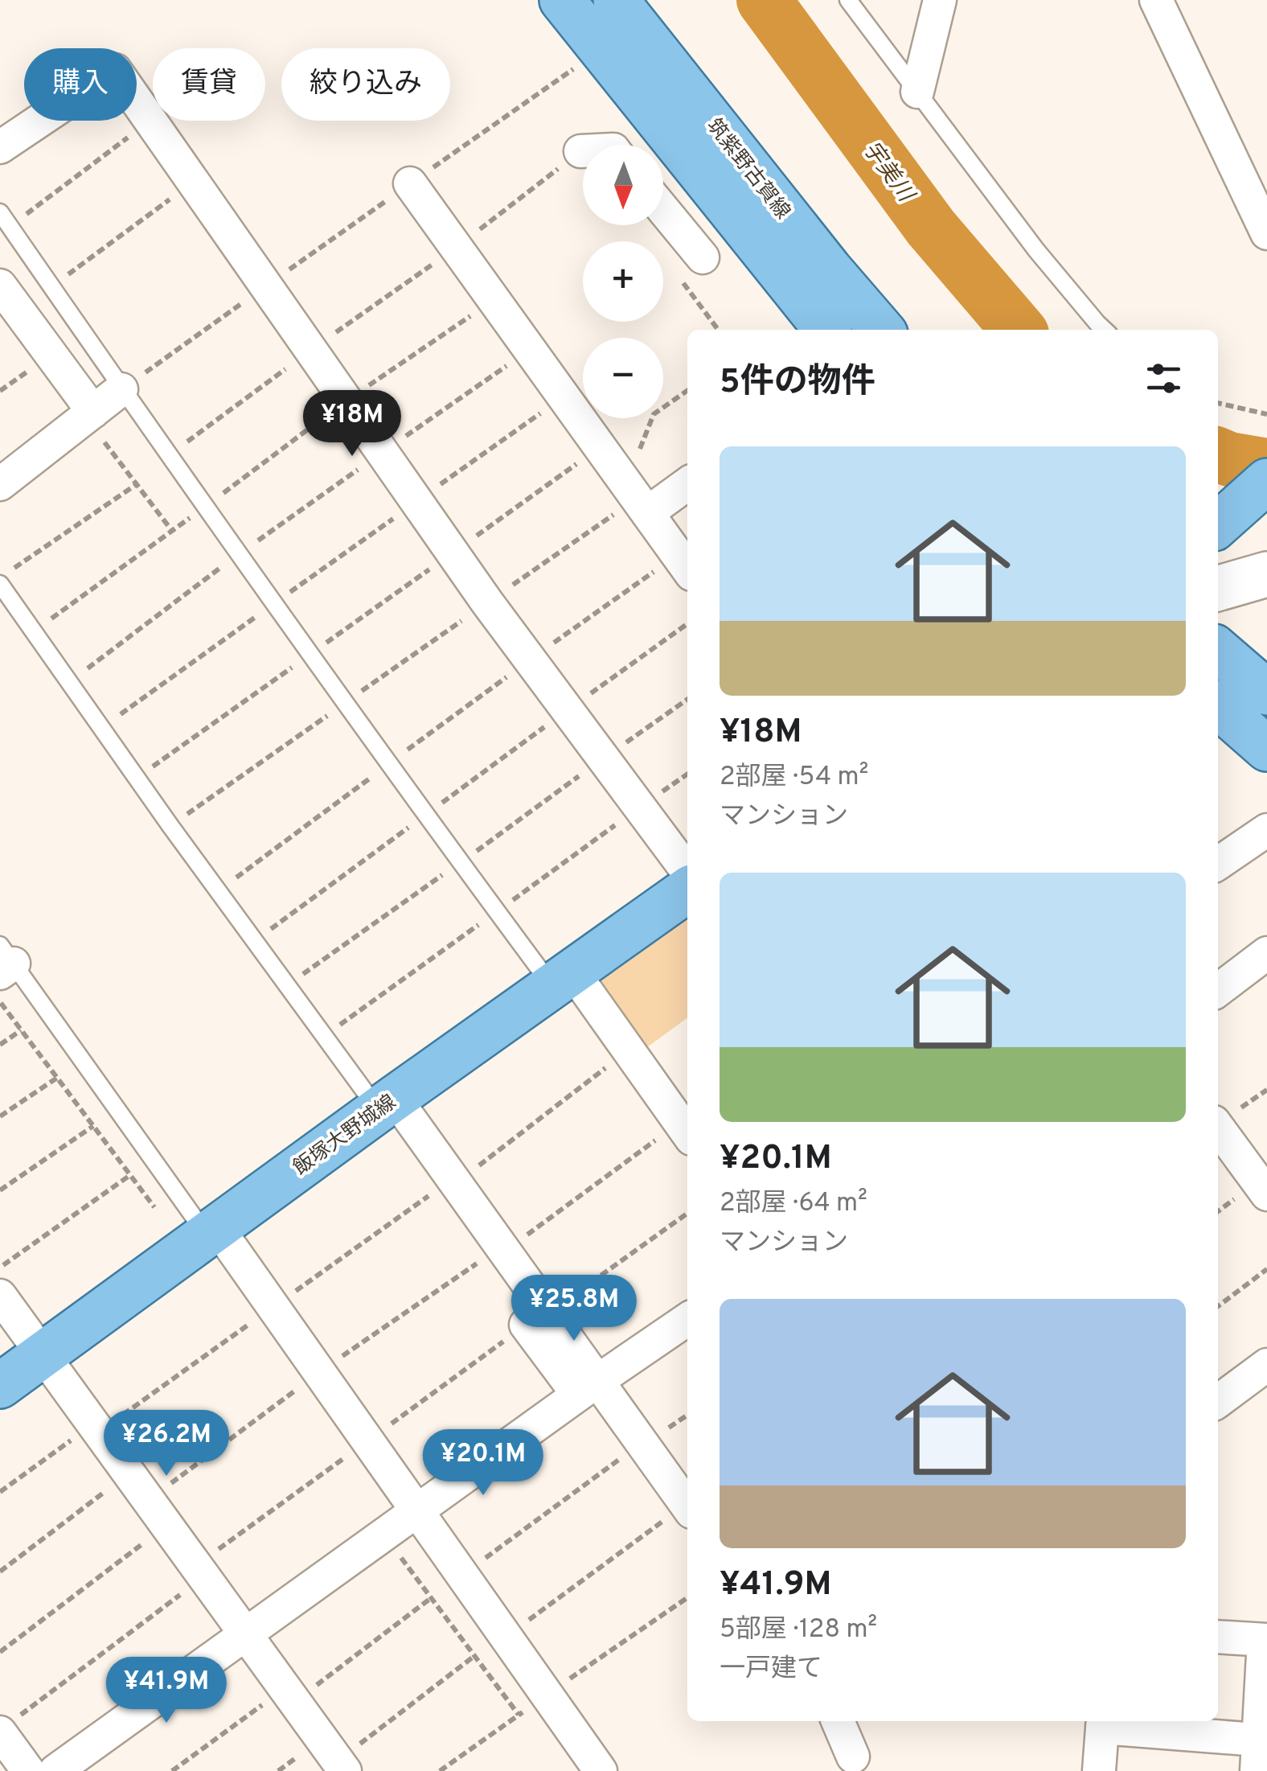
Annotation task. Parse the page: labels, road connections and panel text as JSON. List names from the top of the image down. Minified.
{"streets":{"main road":["筑紫野古賀線","飯塚大野城線"]},"water":["宇美川"],"north":"bottom","page":{"chip":["購入","賃貸","絞り込み"],"map_buttons":["+","−"],"heading":"5件の物件","price":["¥18M","¥25.8M","¥26.2M","¥20.1M","¥41.9M"],"list":[{"name":"¥18M","note":"2部屋 · 54 m² · マンション"},{"name":"¥20.1M","note":"2部屋 · 64 m² · マンション"},{"name":"¥41.9M","note":"5部屋 · 128 m² · 一戸建て"}]}}
